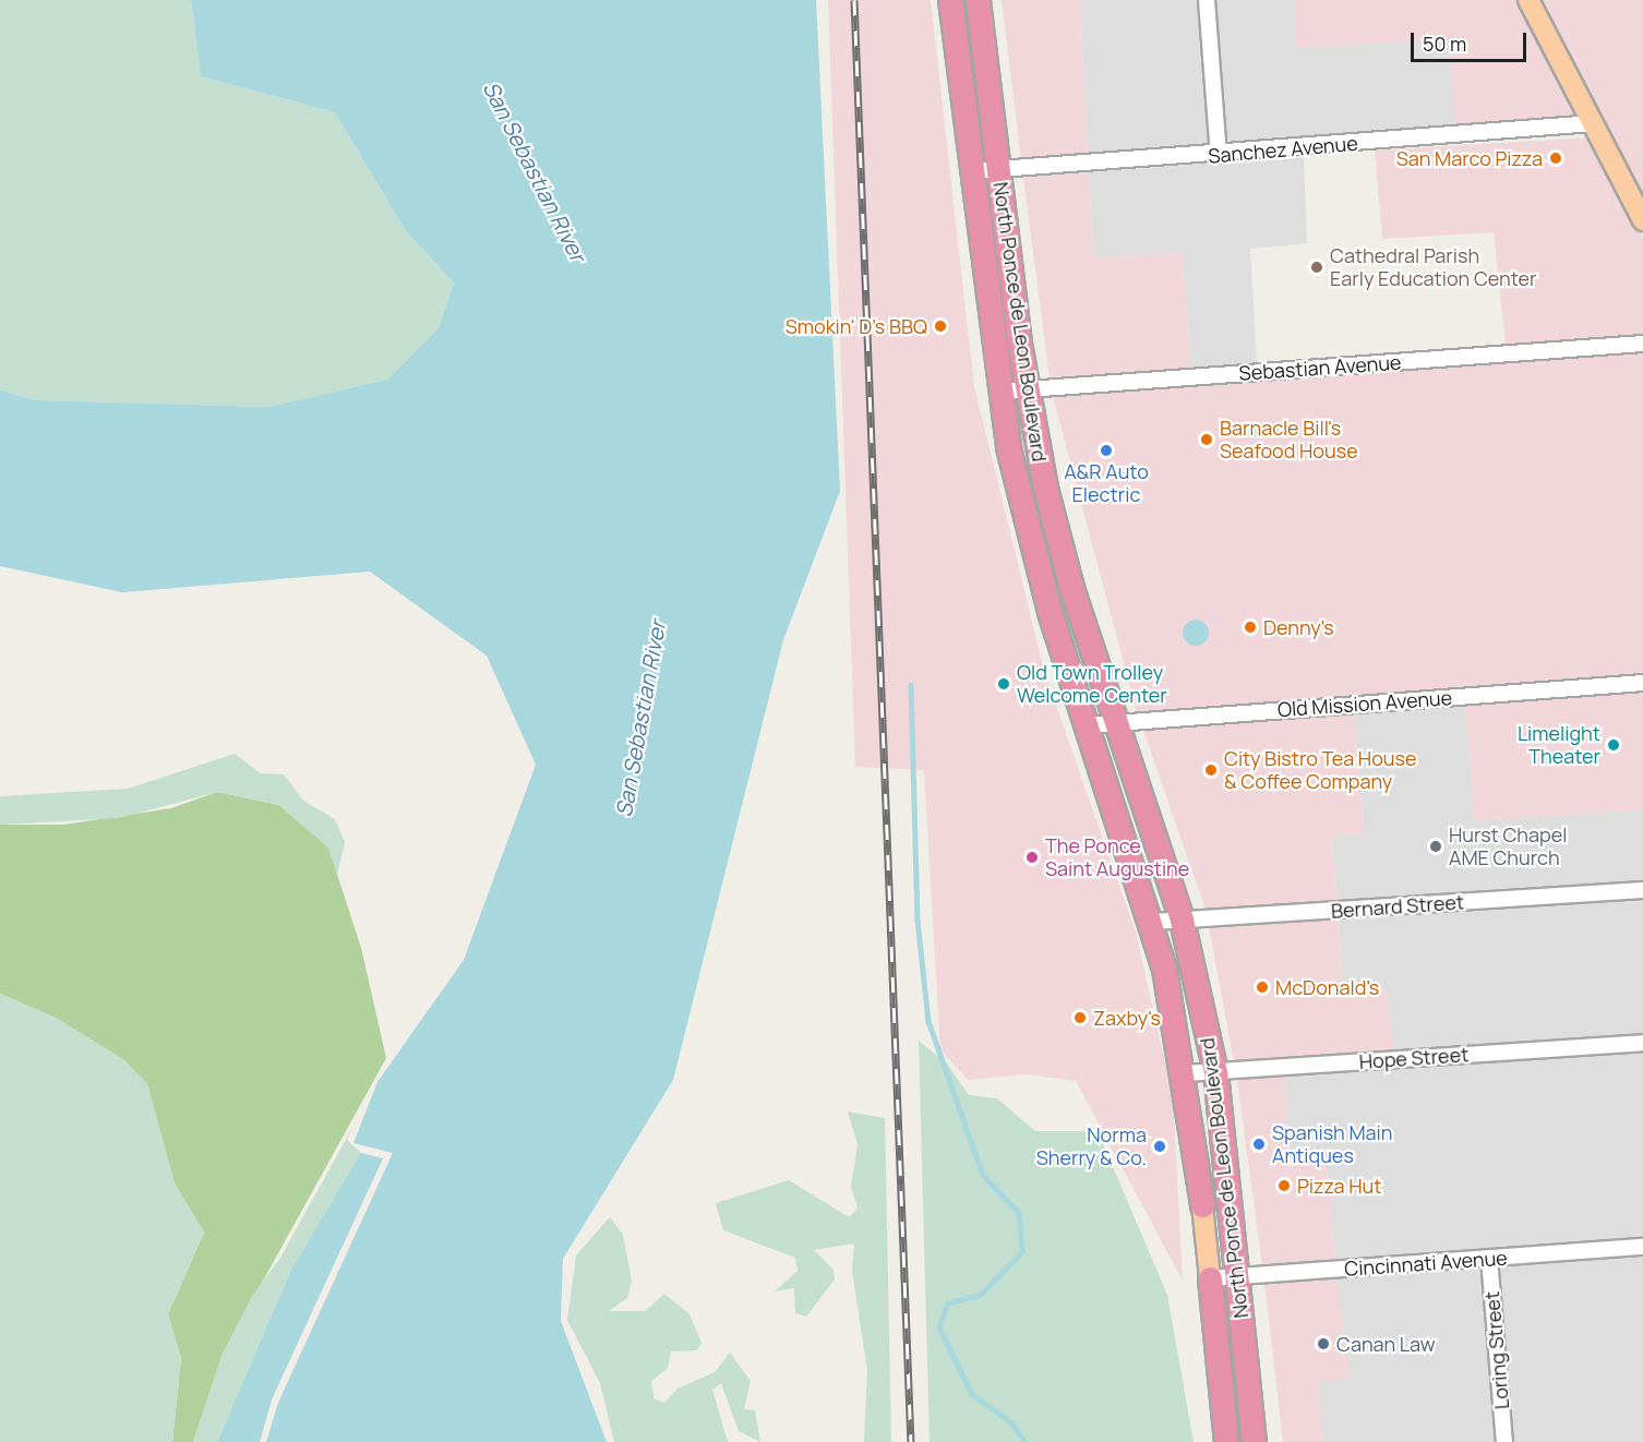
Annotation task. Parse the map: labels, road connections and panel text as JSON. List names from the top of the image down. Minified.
{"streets":{"highway":["North Ponce de Leon Boulevard"],"street":["Sanchez Avenue","Sebastian Avenue","Old Mission Avenue","Bernard Street","Hope Street","Cincinnati Avenue","Loring Street"]},"crossings":[["Sanchez Avenue","North Ponce de Leon Boulevard"],["North Ponce de Leon Boulevard","Sebastian Avenue"],["North Ponce de Leon Boulevard","Old Mission Avenue"],["North Ponce de Leon Boulevard","Bernard Street"],["North Ponce de Leon Boulevard","Hope Street"],["North Ponce de Leon Boulevard","Cincinnati Avenue"],["Cincinnati Avenue","Loring Street"]],"water":["San Sebastian River"],"places":["San Marco Pizza","Cathedral Parish Early Education Center","Smokin' D's BBQ","Barnacle Bill's Seafood House","A&R Auto Electric","Denny's","Old Town Trolley Welcome Center","Limelight Theater","City Bistro Tea House & Coffee Company","Hurst Chapel AME Church","The Ponce Saint Augustine","McDonald's","Zaxby's","Spanish Main Antiques","Norma Sherry & Co.","Pizza Hut","Canan Law"],"scale_bar":"50 m"}
